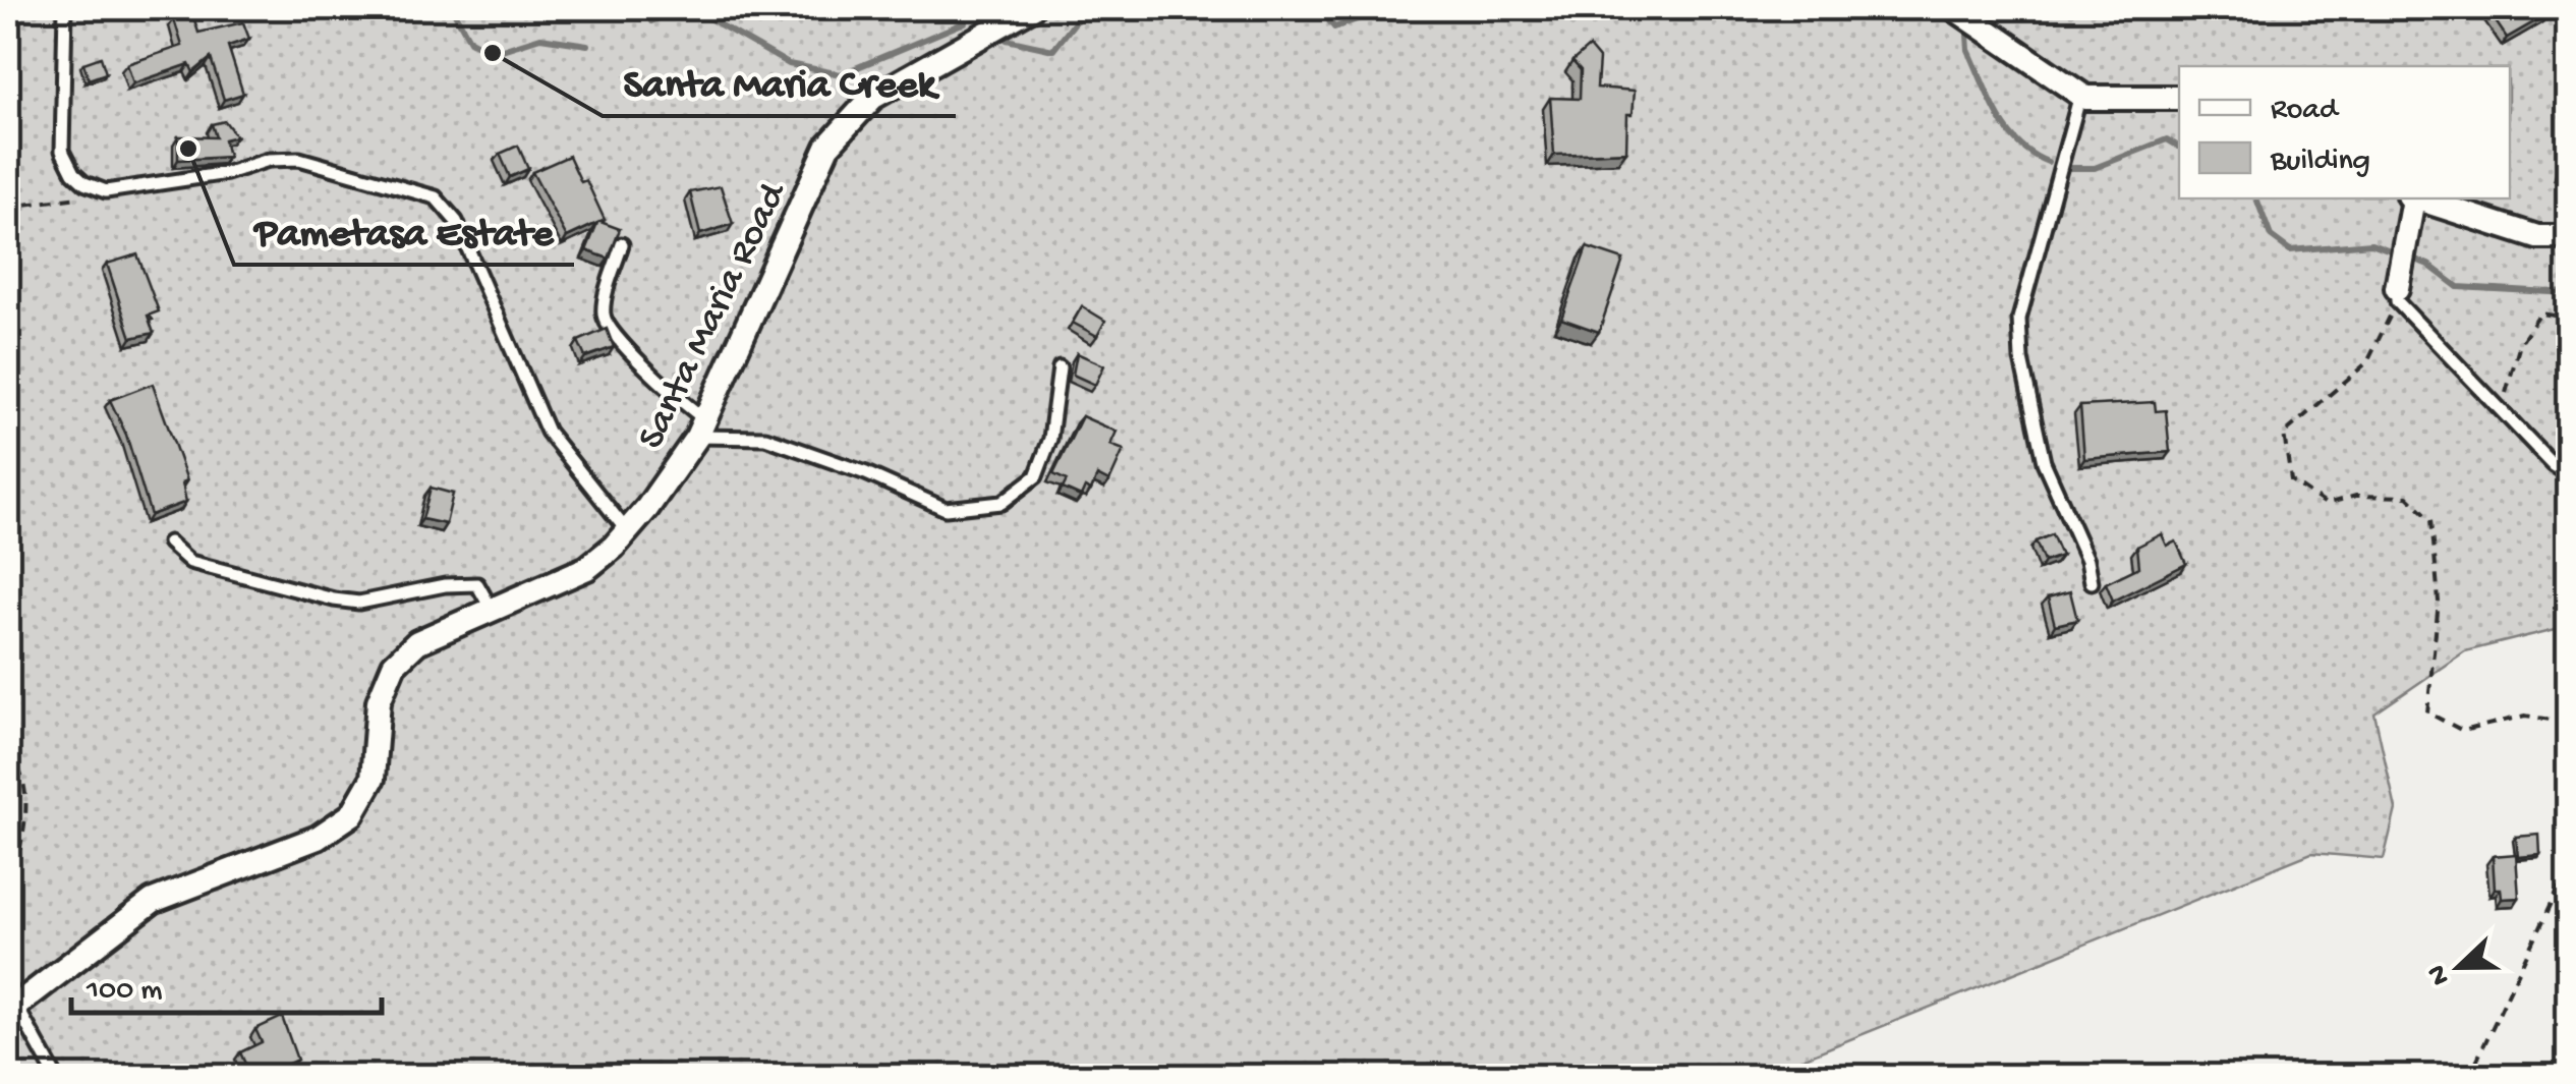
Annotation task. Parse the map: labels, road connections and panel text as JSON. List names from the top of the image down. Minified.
{"streets":{"street":["Santa Maria Road"]},"places":["Santa Maria Creek","Pametasa Estate"],"legend":["Road","Building"],"scale_bar":"100 m","north":"left"}
